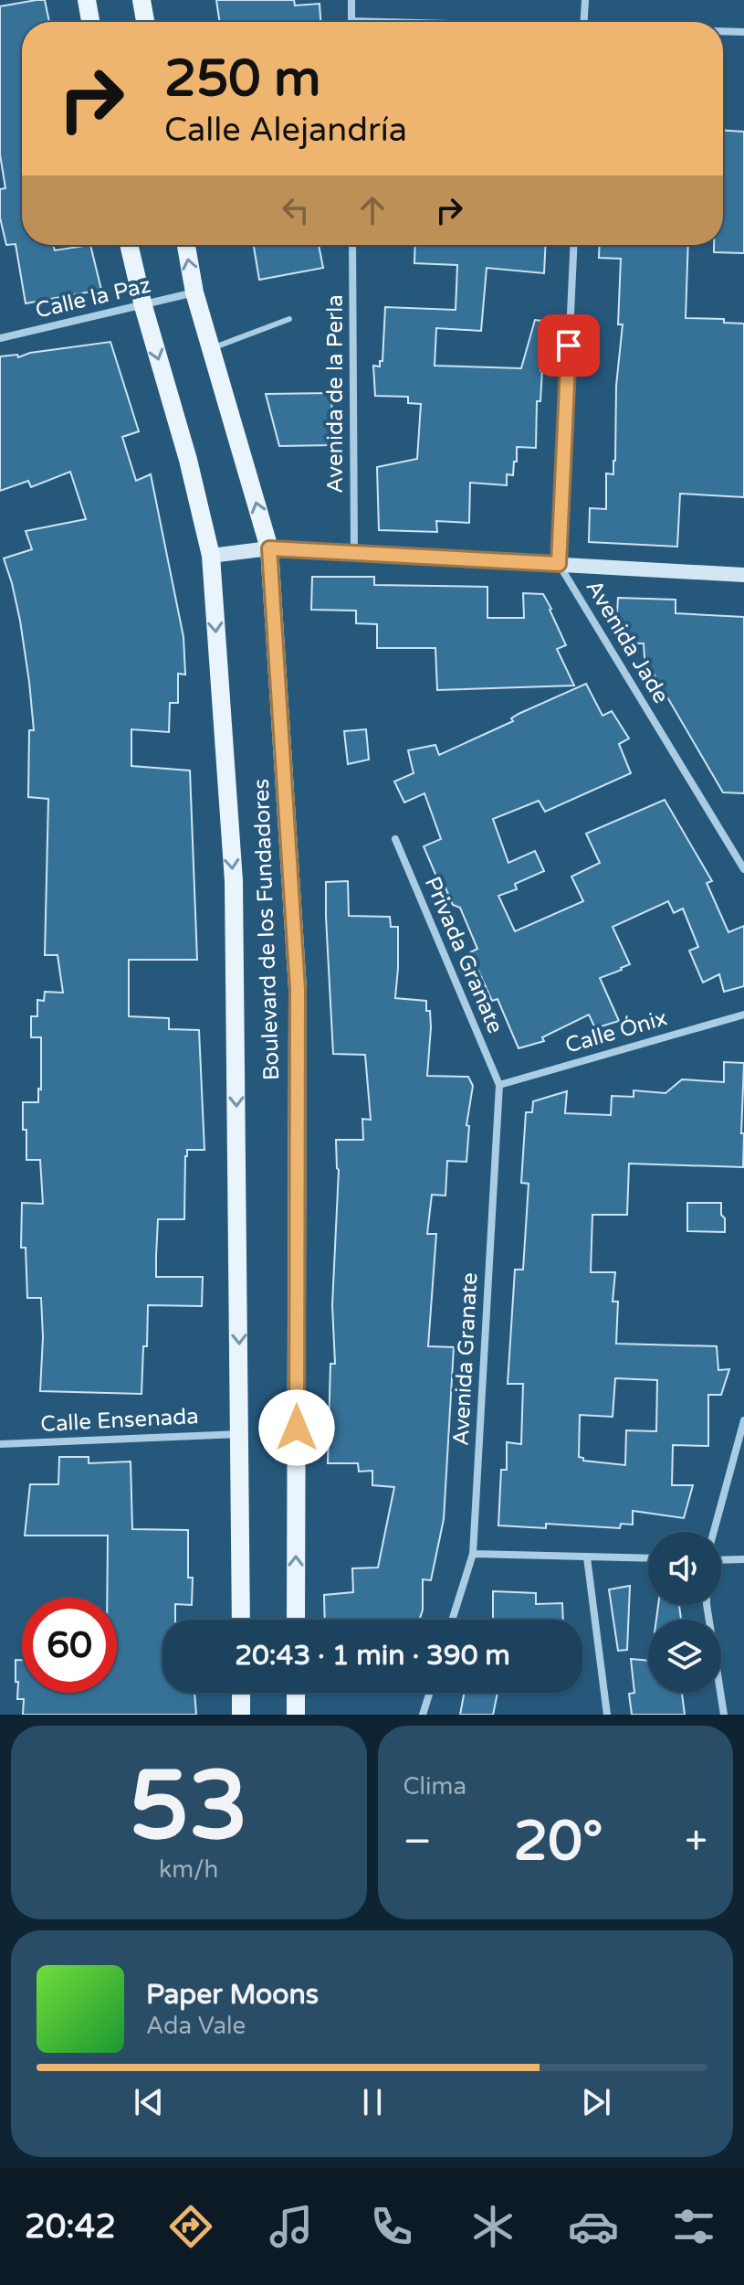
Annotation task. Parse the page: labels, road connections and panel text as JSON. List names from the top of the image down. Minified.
{"streets":{"main road":["Boulevard de los Fundadores"],"street":["Calle la Paz","Avenida de la Perla","Avenida Jade","Privada Granate","Calle Ónix","Avenida Granate","Calle Ensenada"]},"crossings":[["Calle la Paz","Boulevard de los Fundadores"],["Boulevard de los Fundadores","Calle Ensenada"],["Privada Granate","Calle Ónix"],["Privada Granate","Avenida Granate"],["Calle Ónix","Avenida Granate"]],"page":{"turn":["250 m","Calle Alejandría"],"limit":"60","trip":"20:43 · 1 min · 390 m","tile":[["53","km/h"],"Clima"],"heat":["−","20°","+"],"song":["Paper Moons","Ada Vale"],"tabs":"20:42"}}
